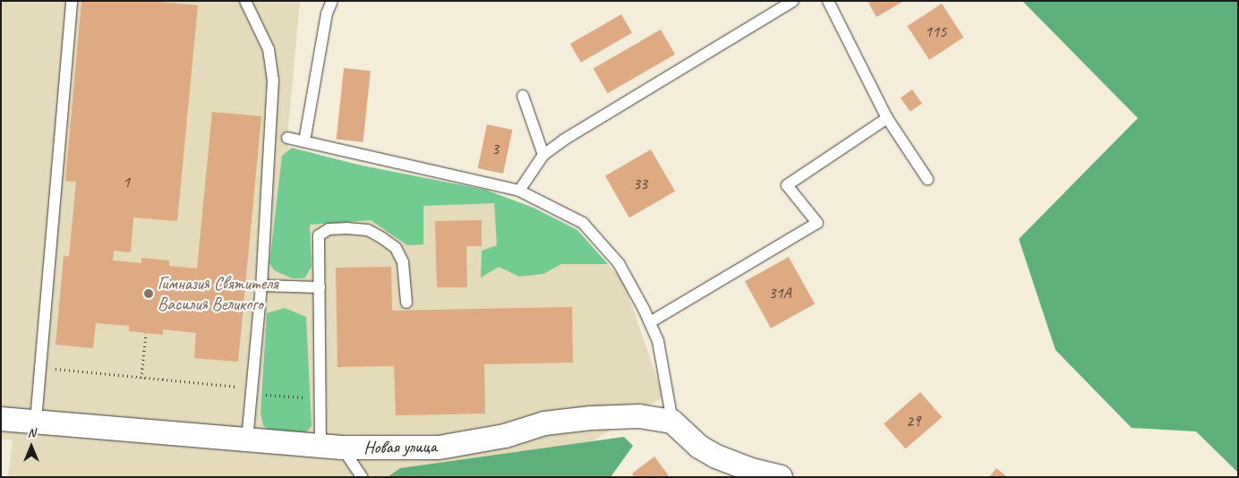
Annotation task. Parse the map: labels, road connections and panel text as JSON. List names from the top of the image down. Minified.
{"streets":{"street":["Новая улица"]},"places":["Гимназия Святителя Василия Великого"],"house_numbers":["115","3","1","33","31А","29"],"north":"top"}
